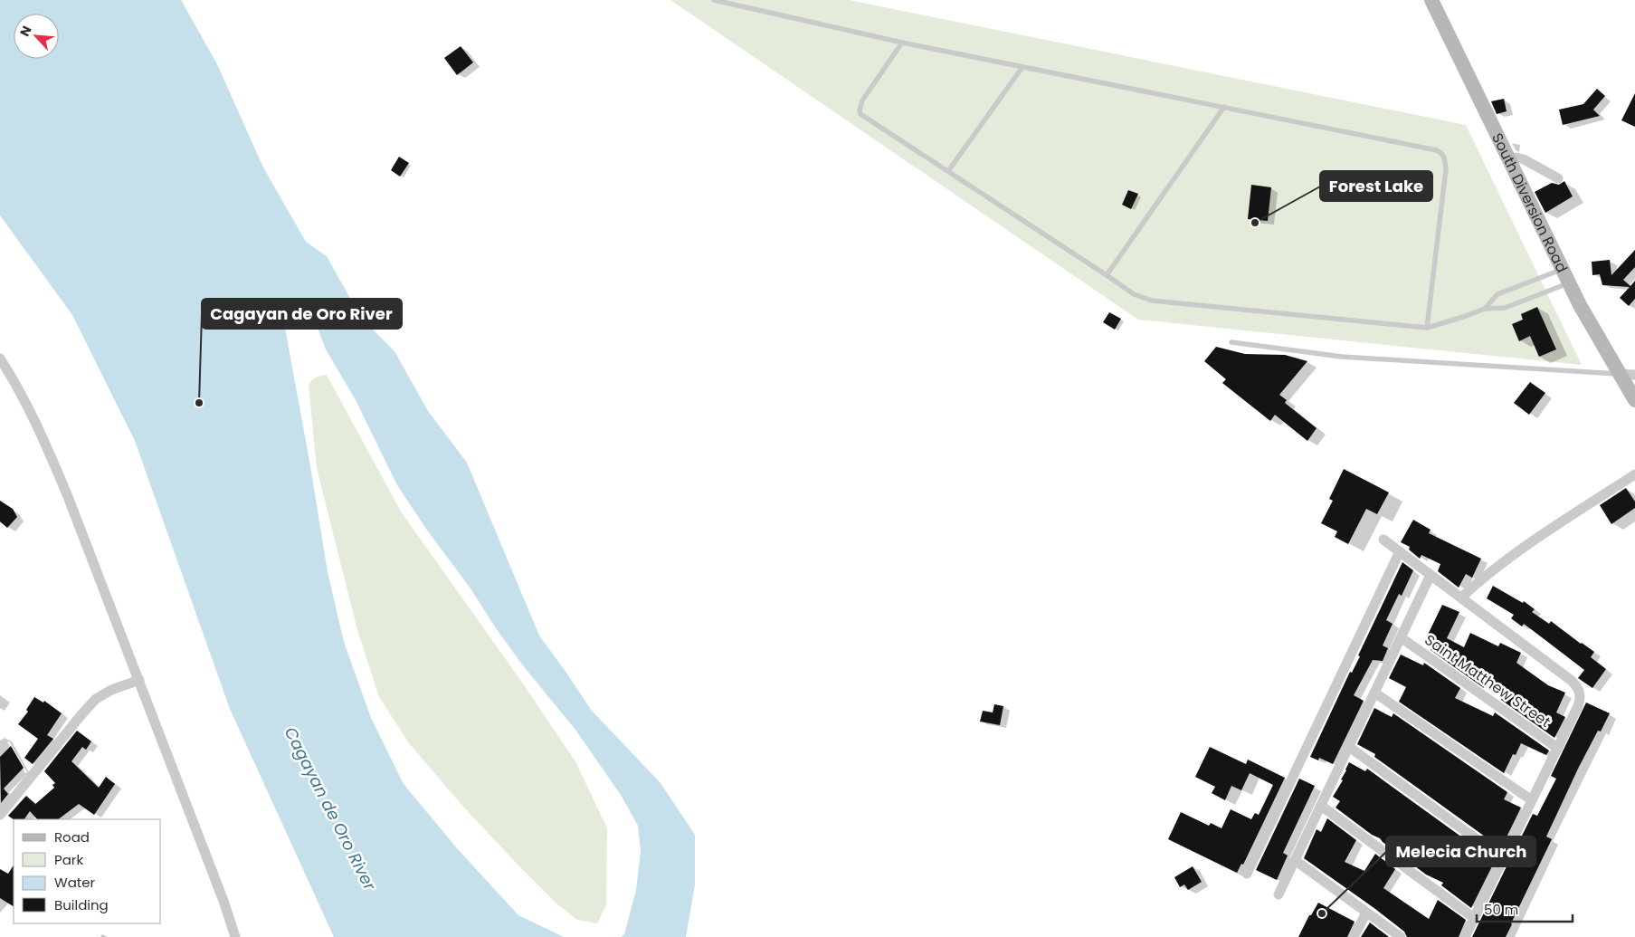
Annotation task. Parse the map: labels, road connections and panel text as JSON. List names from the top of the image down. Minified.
{"streets":{"main road":["South Diversion Road"],"street":["Saint Matthew Street"]},"water":["Cagayan de Oro River"],"places":["Forest Lake","Cagayan de Oro River","Melecia Church"],"legend":["Road","Park","Water","Building"],"scale_bar":"50 m","north":"top left"}
